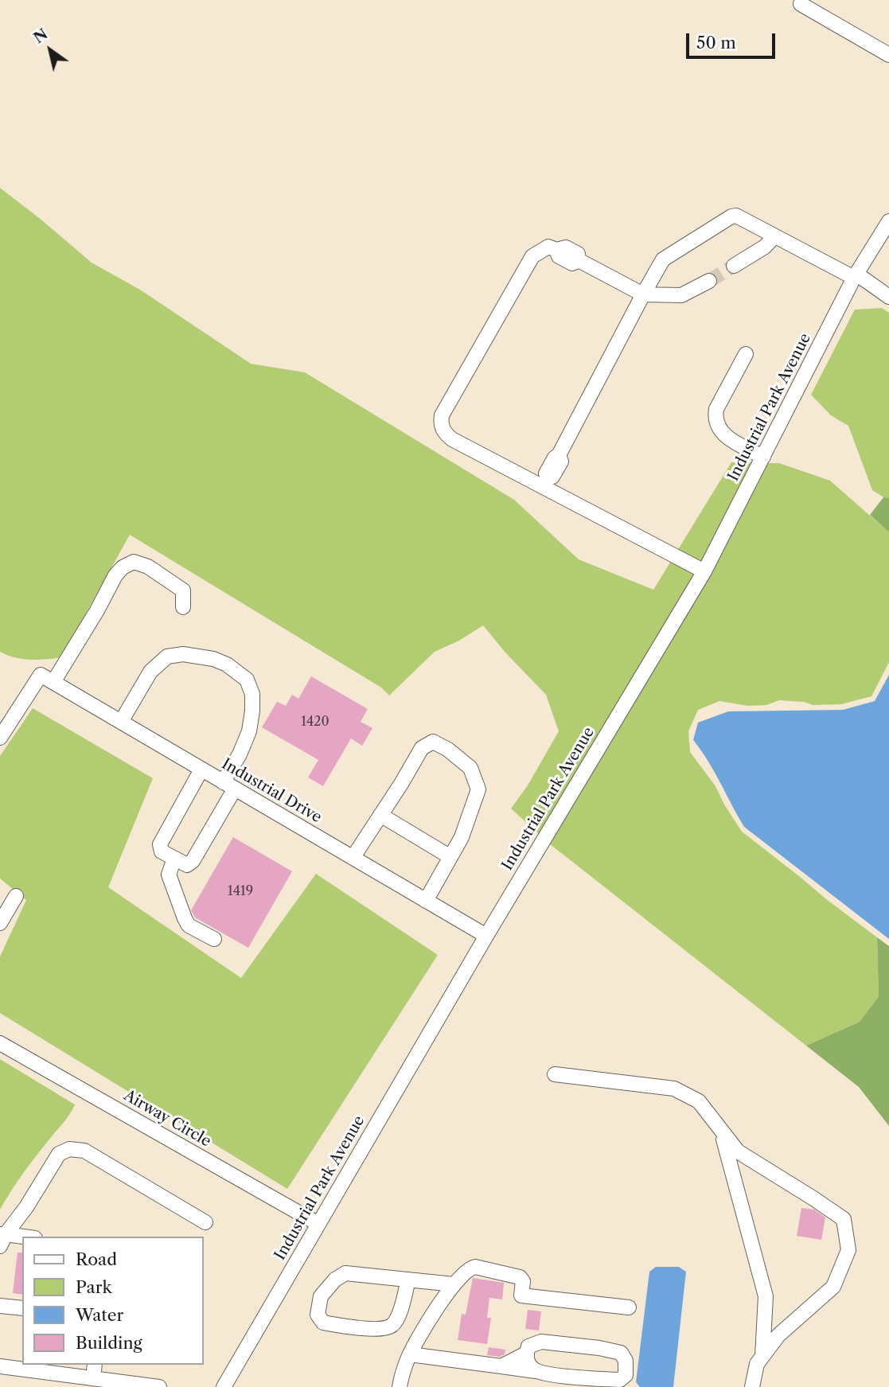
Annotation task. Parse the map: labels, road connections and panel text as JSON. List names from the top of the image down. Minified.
{"streets":{"street":["Industrial Park Avenue","Industrial Drive","Airway Circle"]},"crossings":[["Industrial Park Avenue","Industrial Drive"],["Industrial Park Avenue","Airway Circle"]],"house_numbers":["1420","1419"],"legend":["Road","Park","Water","Building"],"scale_bar":"50 m","north":"top left"}
